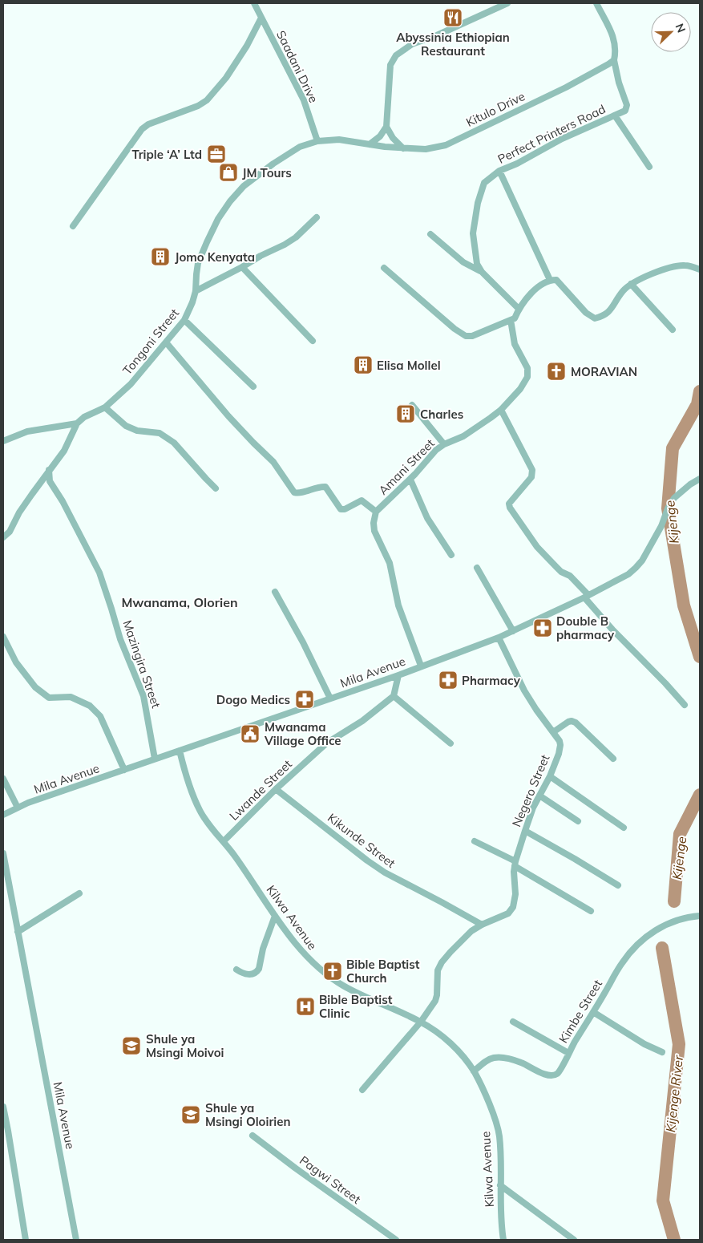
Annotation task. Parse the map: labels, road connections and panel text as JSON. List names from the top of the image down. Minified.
{"streets":{"street":["Saadani Drive","Kitulo Drive","Perfect Printers Road","Tongoni Street","Amani Street","Mazingira Street","Mila Avenue","Lwande Street","Negero Street","Kikunde Street","Kilwa Avenue","Kimbe Street","Pagwi Street"]},"crossings":[["Saadani Drive","Kitulo Drive"],["Saadani Drive","Tongoni Street"],["Kitulo Drive","Perfect Printers Road"],["Kitulo Drive","Tongoni Street"],["Amani Street","Mila Avenue"],["Mazingira Street","Mila Avenue"],["Mila Avenue","Negero Street"],["Mila Avenue","Kilwa Avenue"],["Lwande Street","Kikunde Street"],["Lwande Street","Kilwa Avenue"],["Negero Street","Kikunde Street"],["Negero Street","Kilwa Avenue"],["Kilwa Avenue","Kimbe Street"]],"districts":["Mwanama, Olorien"],"water":["Kijenge","Kijenge River"],"places":{"restaurant":["Abyssinia Ethiopian Restaurant"],"office":["Triple ‘A’ Ltd"],"shop":["JM Tours"],"building":["Jomo Kenyata","Elisa Mollel","Charles"],"church":["MORAVIAN","Bible Baptist Church"],"pharmacy":["Double B pharmacy","Pharmacy","Dogo Medics"],"public building":["Mwanama Village Office"],"hospital":["Bible Baptist Clinic"],"school or university":["Shule ya Msingi Moivoi","Shule ya Msingi Oloirien"]},"north":"top right"}
